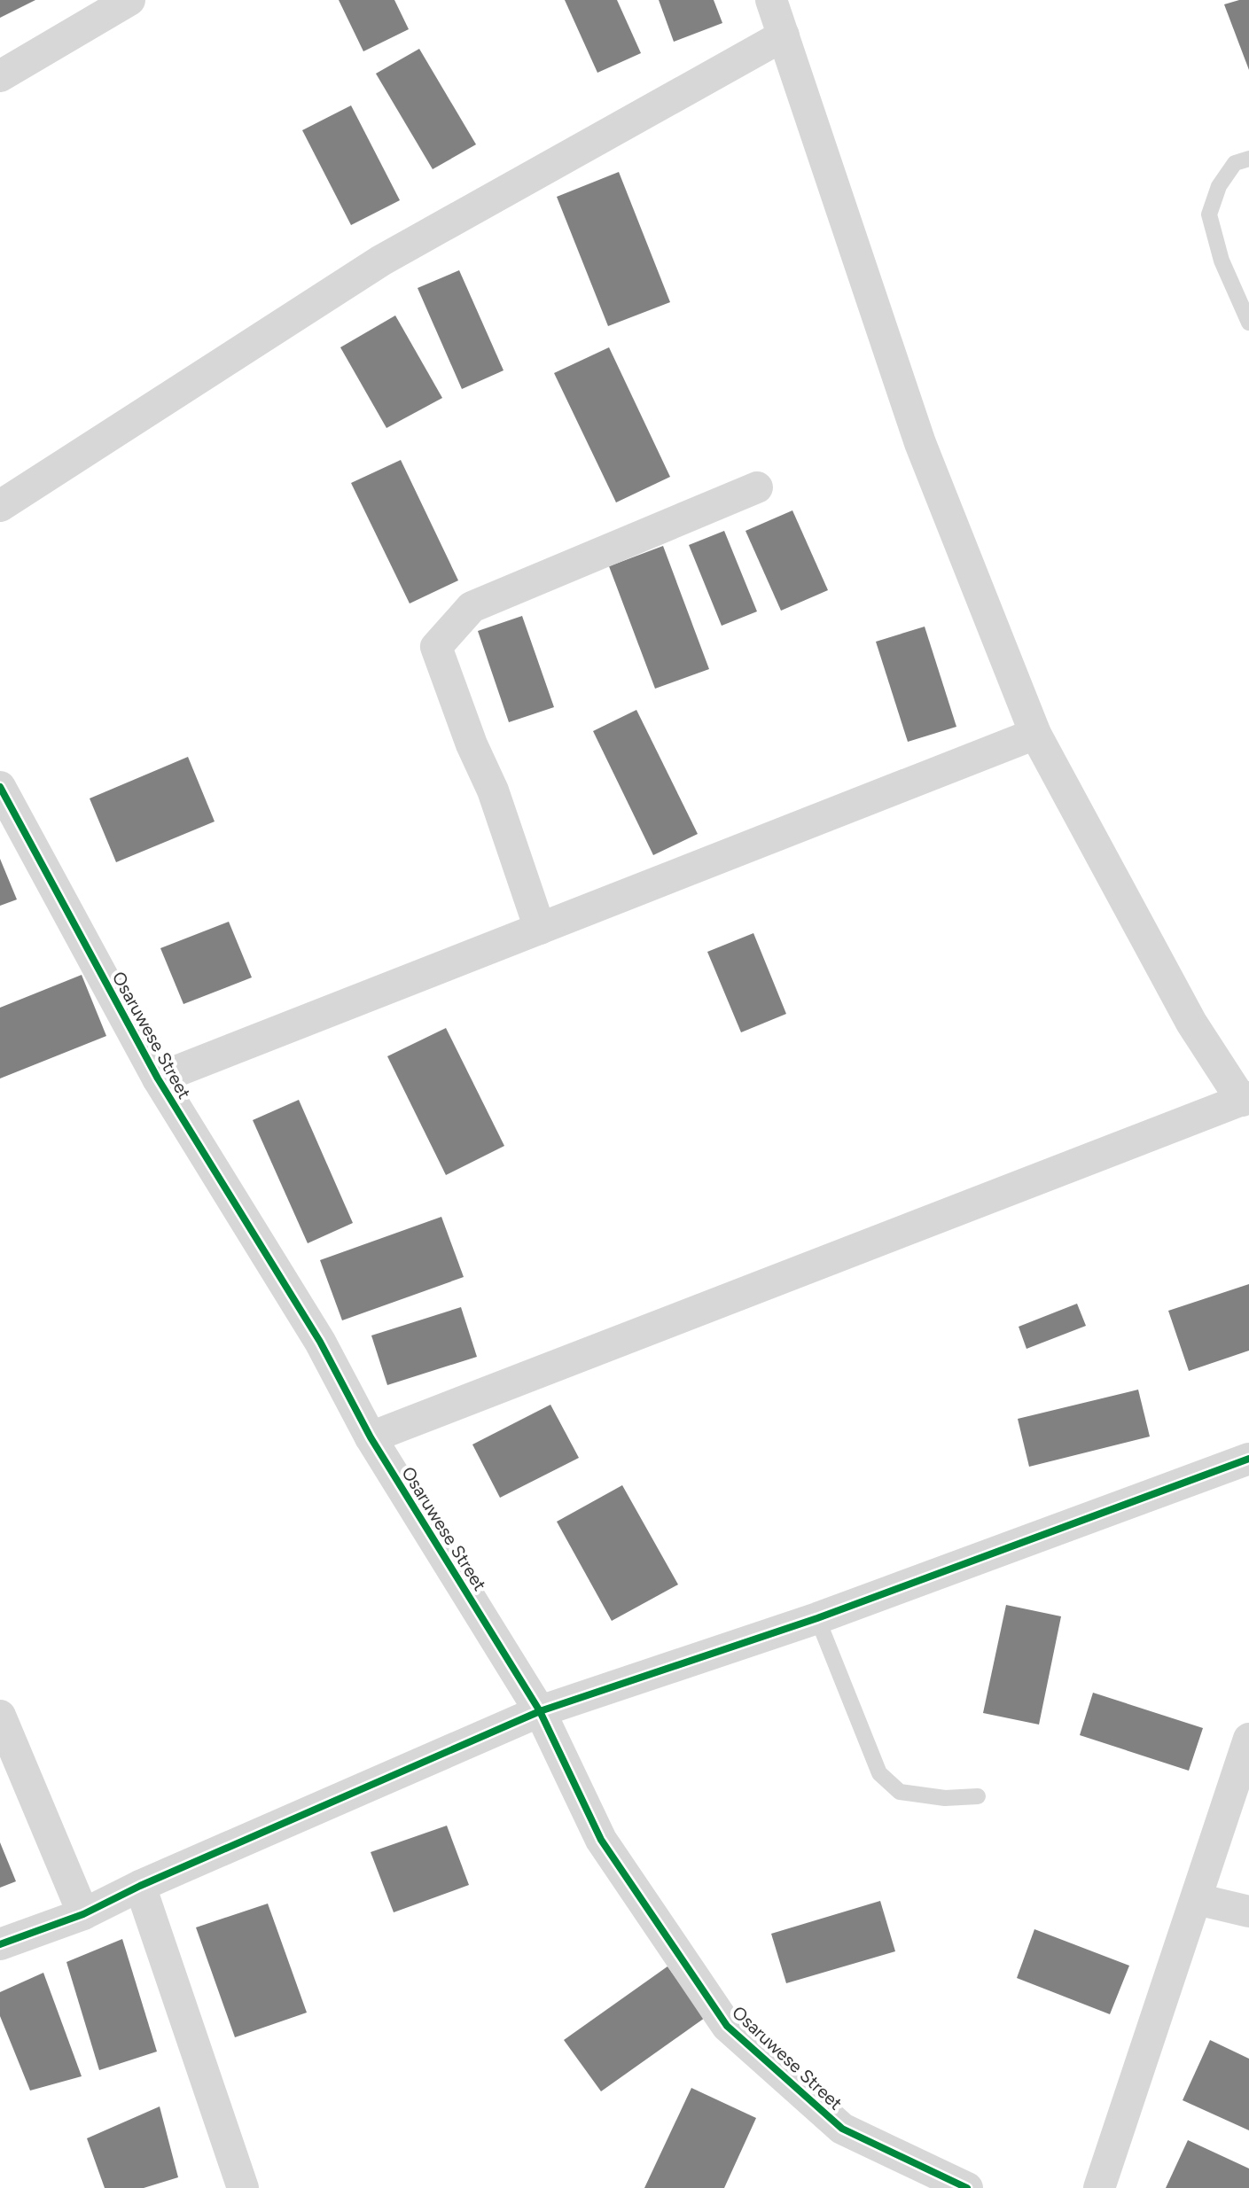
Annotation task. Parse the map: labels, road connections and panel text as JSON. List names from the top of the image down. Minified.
{"streets":{"street":["Osaruwese Street"]}}
